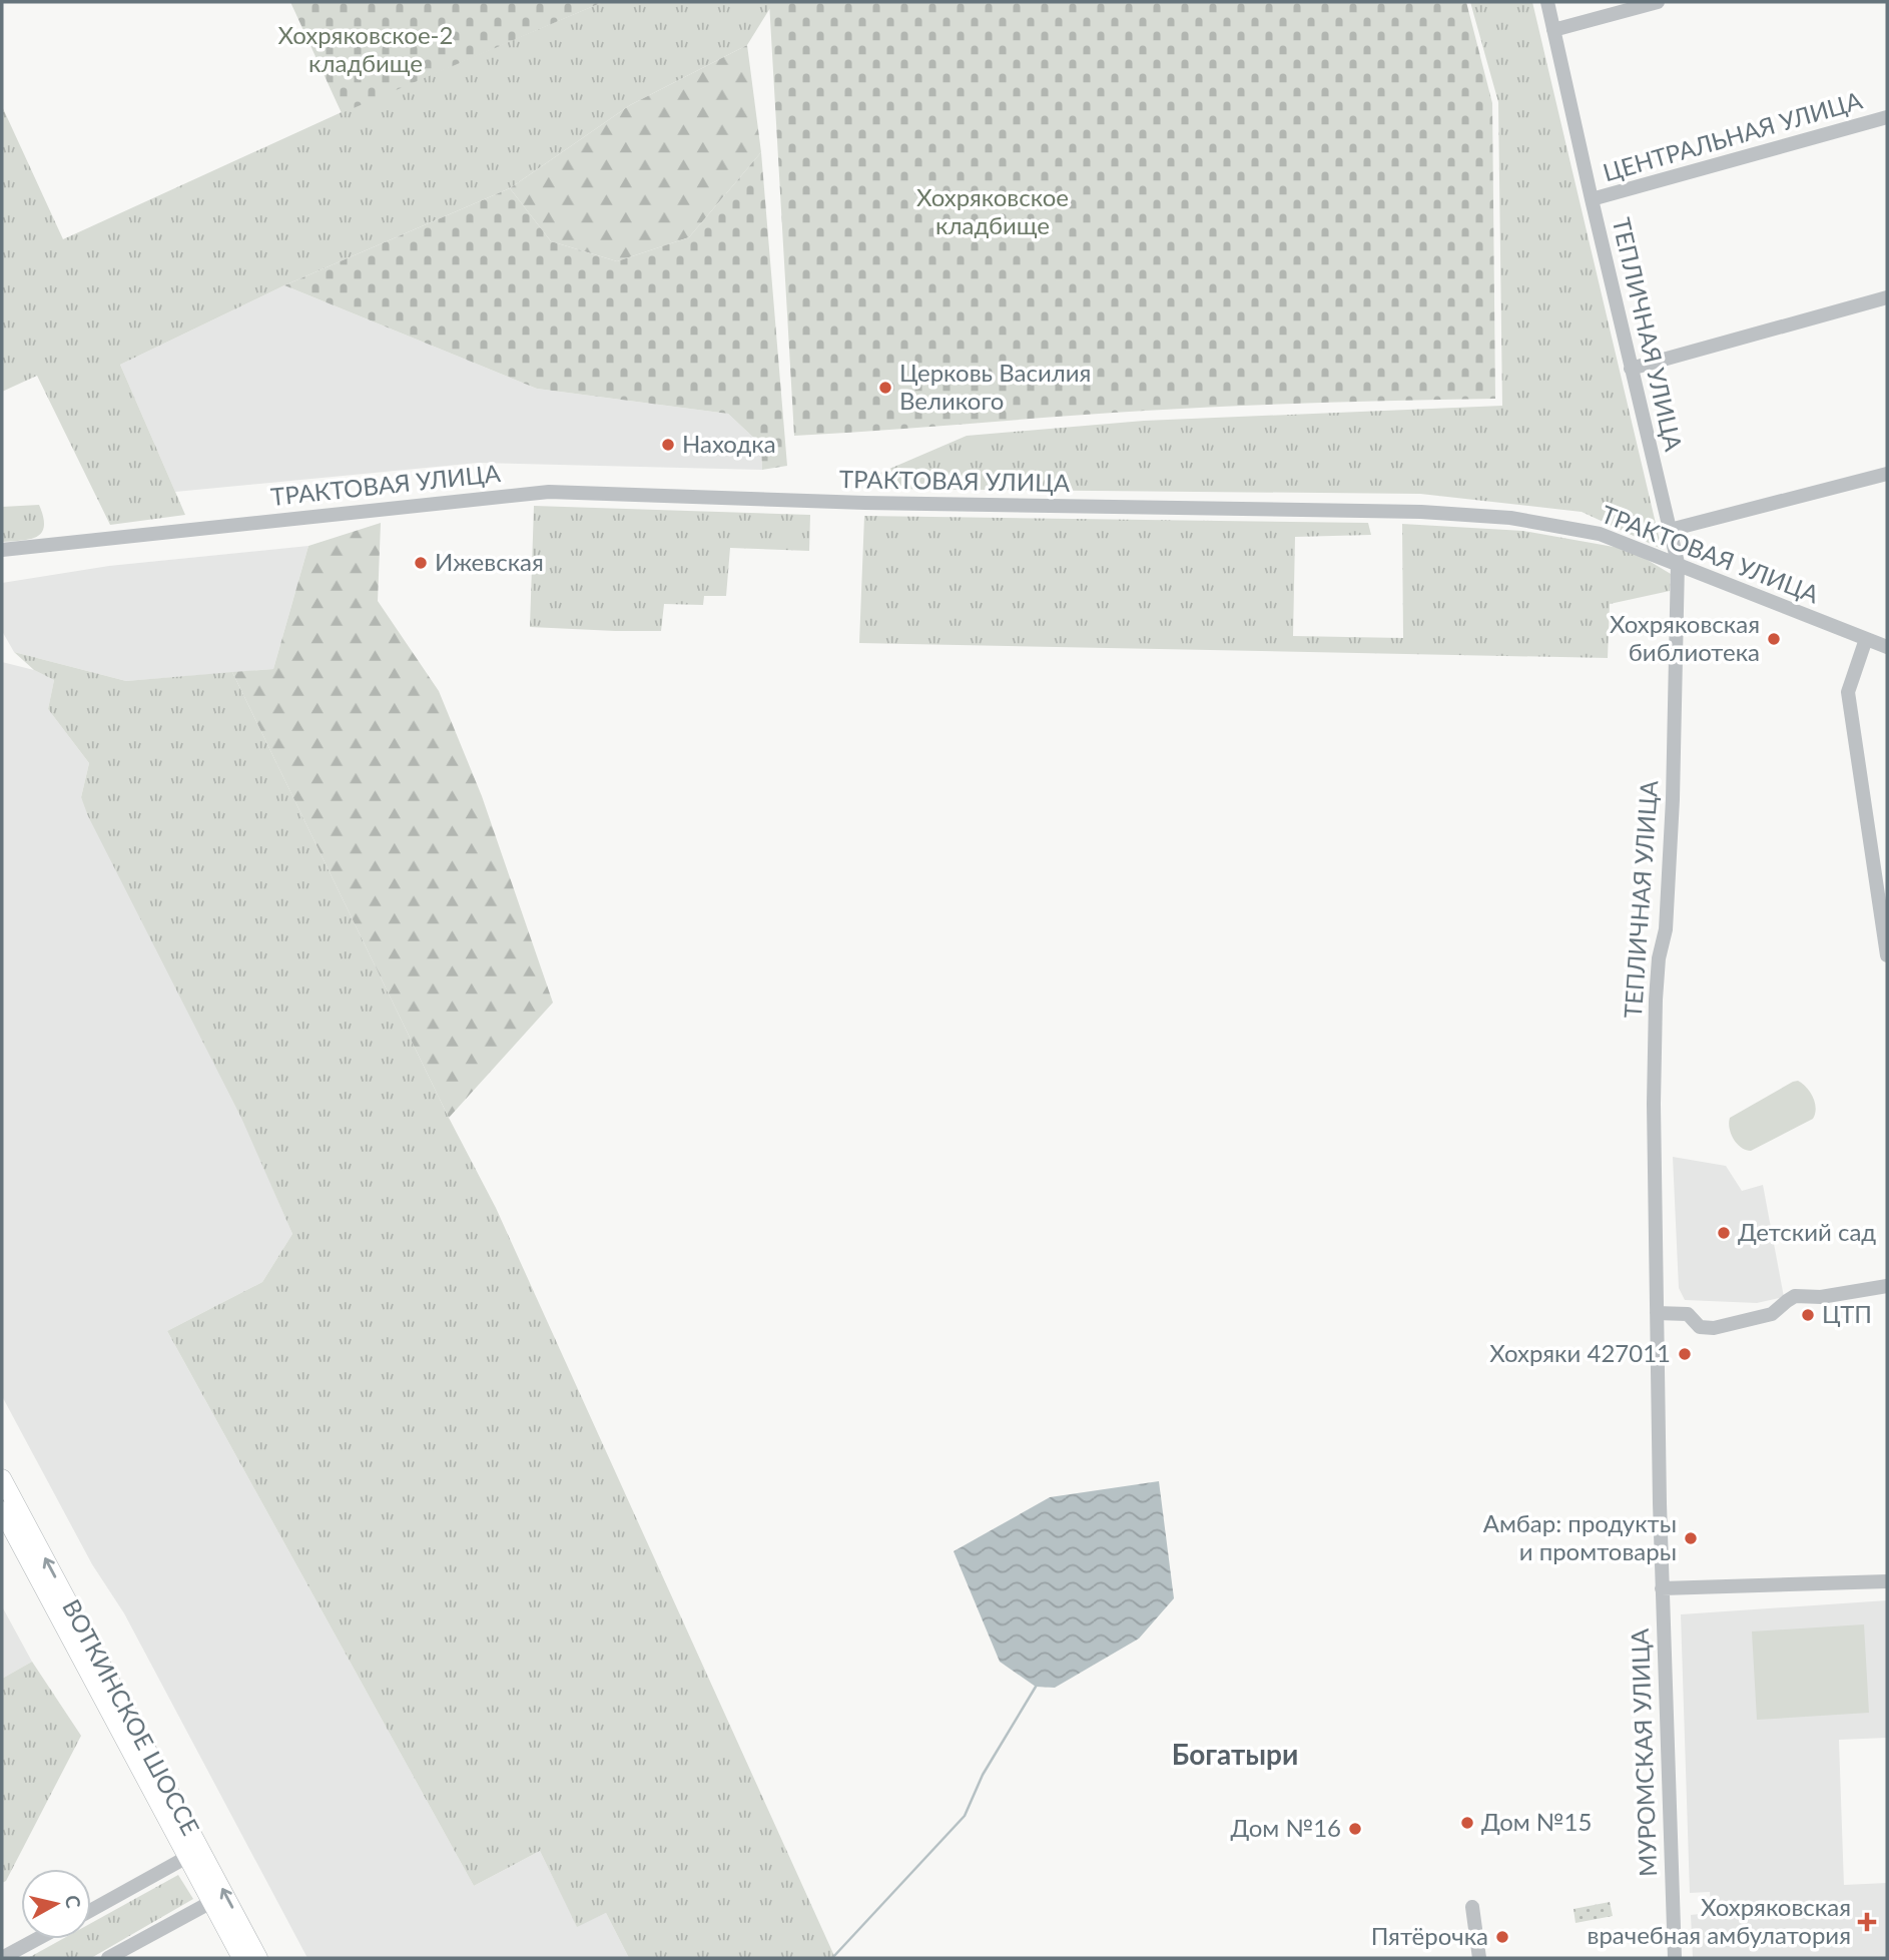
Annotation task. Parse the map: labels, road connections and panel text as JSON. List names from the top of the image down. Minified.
{"streets":{"main road":["ВОТКИНСКОЕ ШОССЕ"],"street":["ЦЕНТРАЛЬНАЯ УЛИЦА","ТЕПЛИЧНАЯ УЛИЦА","ТРАКТОВАЯ УЛИЦА","МУРОМСКАЯ УЛИЦА"]},"crossings":[["ЦЕНТРАЛЬНАЯ УЛИЦА","ТЕПЛИЧНАЯ УЛИЦА"],["ТЕПЛИЧНАЯ УЛИЦА","ТРАКТОВАЯ УЛИЦА"],["ТЕПЛИЧНАЯ УЛИЦА","МУРОМСКАЯ УЛИЦА"]],"districts":["Богатыри"],"parks":["Хохряковское-2 кладбище","Хохряковское кладбище"],"places":{"other":["Церковь Василия Великого","Находка","Ижевская","Хохряковская библиотека","Детский сад","ЦТП","Хохряки 427011","Амбар: продукты и промтовары","Дом №15","Дом №16","Пятёрочка"],"health":["Хохряковская врачебная амбулатория"]},"north":"right"}
